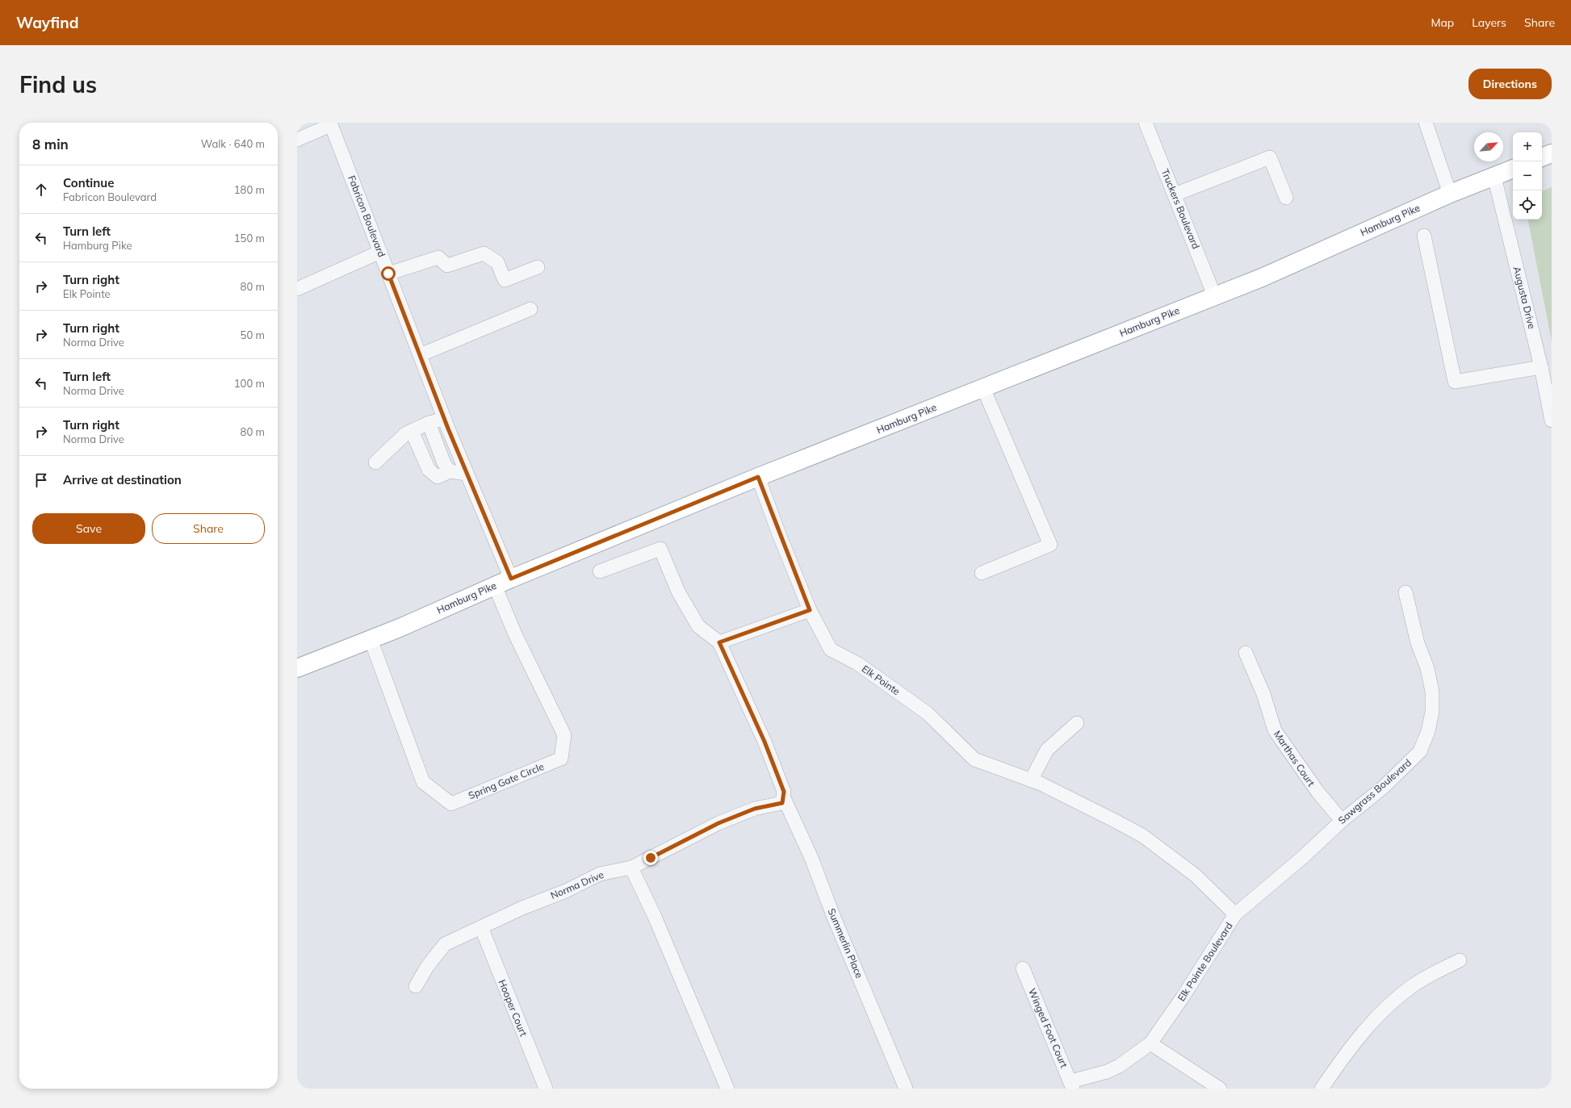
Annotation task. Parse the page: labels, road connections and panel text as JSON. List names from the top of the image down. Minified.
{"streets":{"main road":["Hamburg Pike"],"street":["Truckers Boulevard","Fabricon Boulevard","Augusta Drive","Elk Pointe","Marthas Court","Spring Gate Circle","Sawgrass Boulevard","Norma Drive","Summerlin Place","Elk Pointe Boulevard","Hooper Court","Winged Foot Court"]},"crossings":[["Truckers Boulevard","Hamburg Pike"],["Fabricon Boulevard","Hamburg Pike"],["Hamburg Pike","Augusta Drive"],["Hamburg Pike","Elk Pointe"],["Hamburg Pike","Spring Gate Circle"],["Elk Pointe","Elk Pointe Boulevard"],["Marthas Court","Sawgrass Boulevard"],["Sawgrass Boulevard","Elk Pointe Boulevard"],["Norma Drive","Summerlin Place"],["Norma Drive","Hooper Court"]],"north":"top right","page":{"header":"Wayfind","nav":["Map","Layers","Share"],"buttons":["Directions",["Save","Share"]],"title":"Find us","heading":["8 min","Walk · 640 m"],"map_buttons":["+","−"],"list":[["Continue","Fabricon Boulevard","180 m"],["Turn left","Hamburg Pike","150 m"],["Turn right","Elk Pointe","80 m"],["Turn right","Norma Drive","50 m"],["Turn left","Norma Drive","100 m"],["Turn right","Norma Drive","80 m"],"Arrive at destination"]}}
